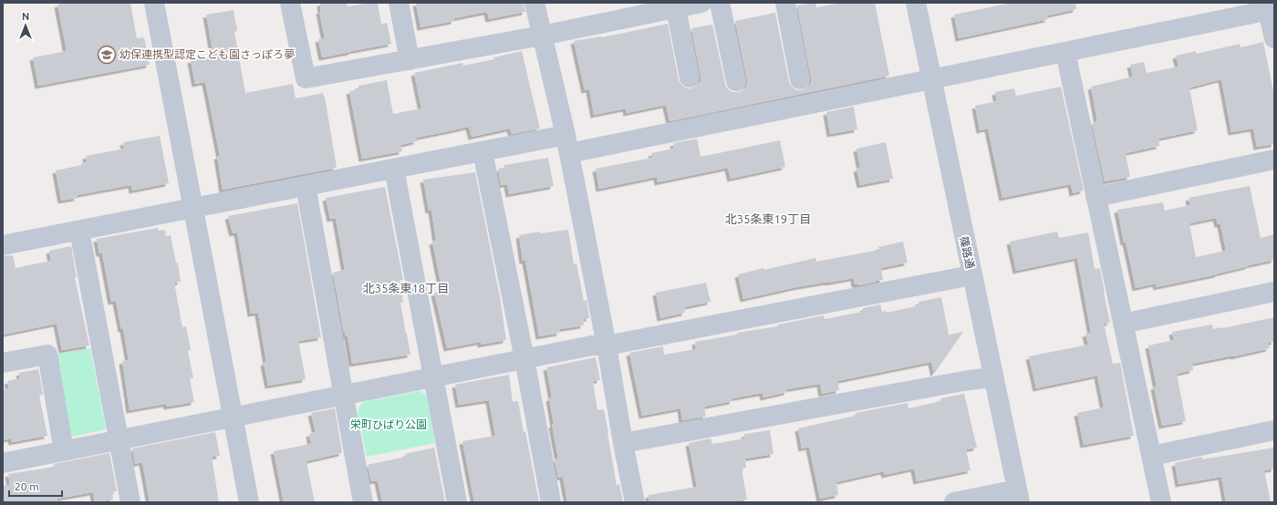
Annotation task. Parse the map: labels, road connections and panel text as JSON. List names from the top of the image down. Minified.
{"streets":{"street":["篠路通"]},"districts":["北35条東19丁目","北35条東18丁目"],"parks":["栄町ひばり公園"],"places":{"school or university":["幼保連携型認定こども園さっぽろ夢"]},"scale_bar":"20 m","north":"top"}
